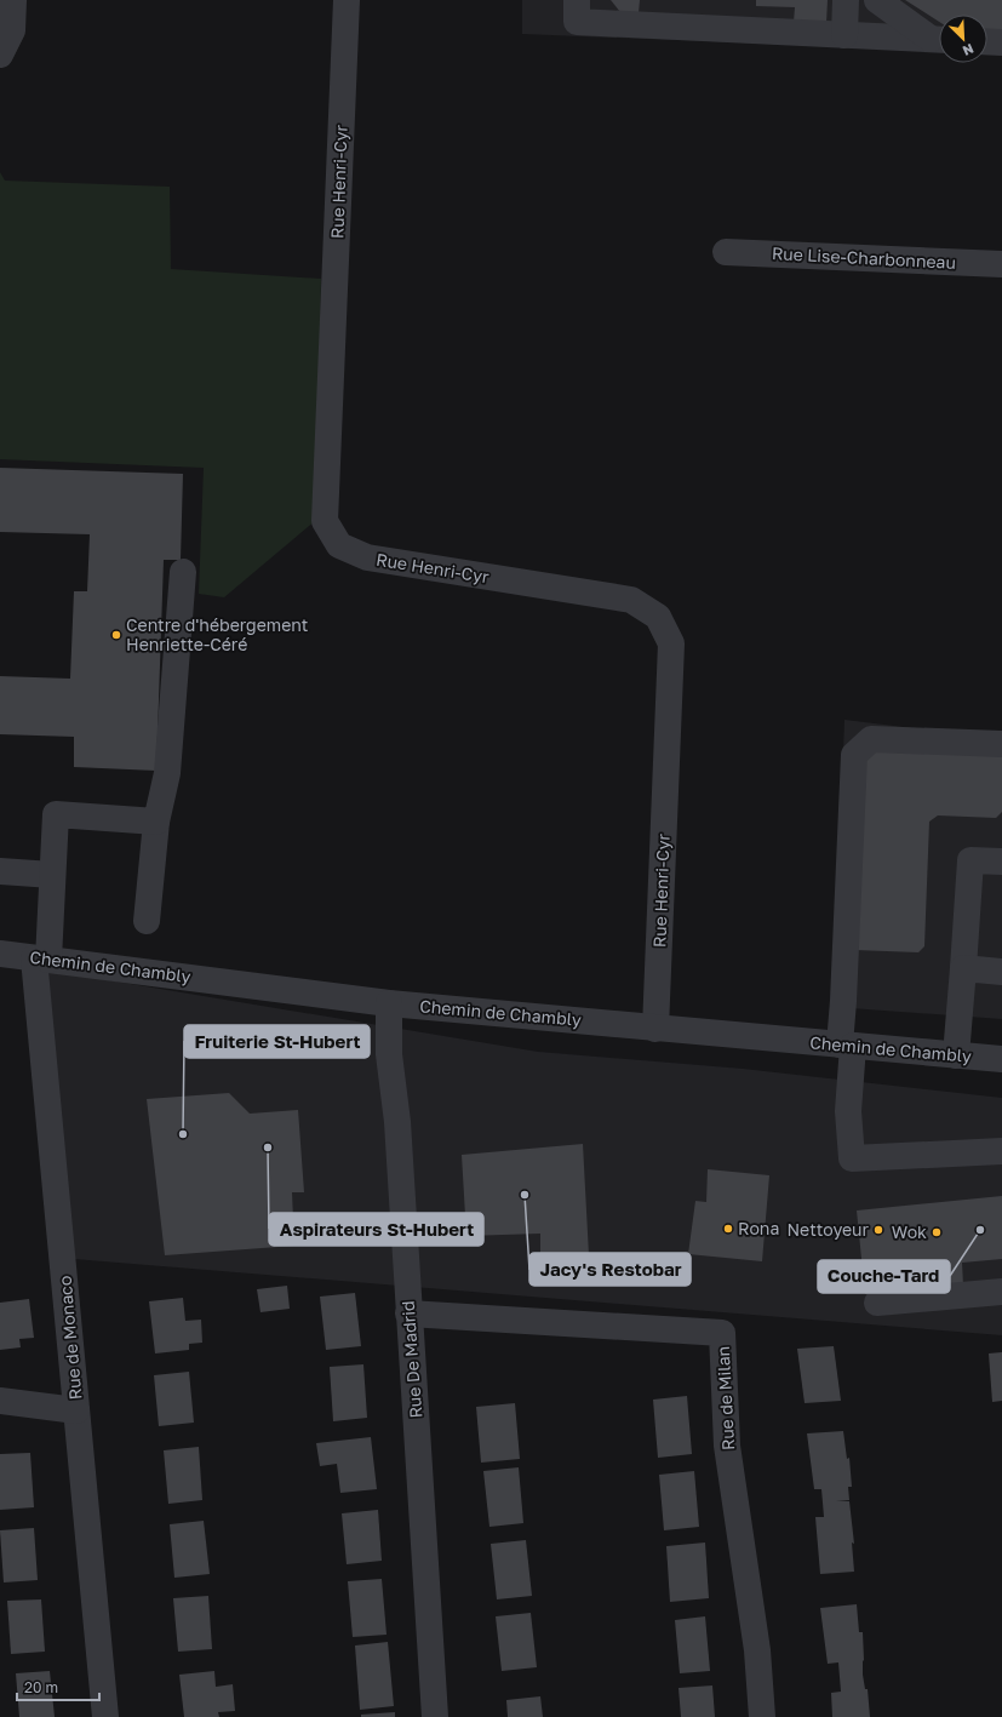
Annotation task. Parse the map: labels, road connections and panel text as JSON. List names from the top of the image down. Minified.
{"streets":{"street":["Rue Henri-Cyr","Rue Lise-Charbonneau","Chemin de Chambly","Rue de Monaco","Rue De Madrid","Rue de Milan"]},"crossings":[["Rue Henri-Cyr","Chemin de Chambly"],["Chemin de Chambly","Rue de Monaco"],["Chemin de Chambly","Rue De Madrid"],["Rue De Madrid","Rue de Milan"]],"places":["Centre d'hébergement Henriette-Céré","Fruiterie St-Hubert","Aspirateurs St-Hubert","Jacy's Restobar","Rona","Nettoyeur","Couche-Tard","Wok"],"scale_bar":"20 m","north":"bottom right"}
